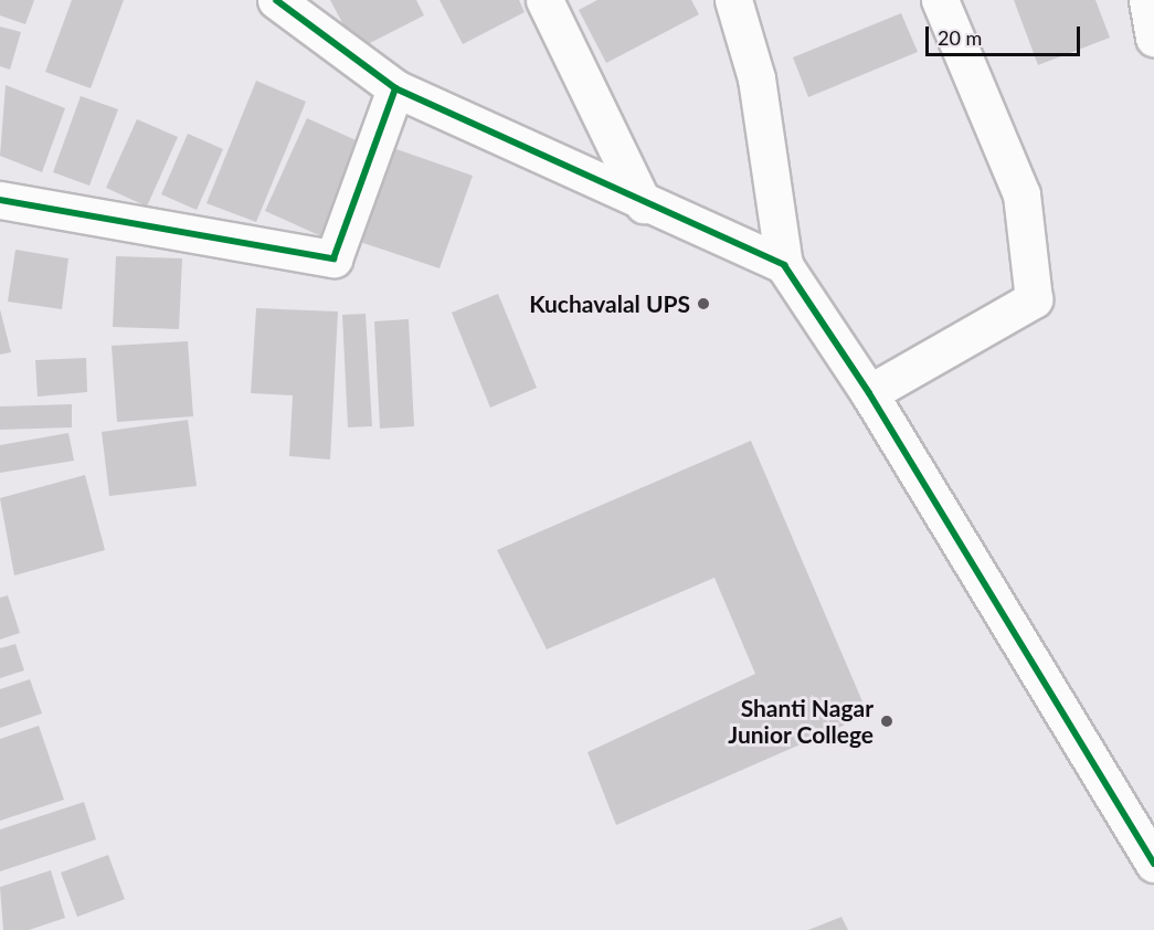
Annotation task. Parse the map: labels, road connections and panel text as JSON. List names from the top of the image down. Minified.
{"places":["Kuchavalal UPS","Shanti Nagar Junior College"],"scale_bar":"20 m"}
